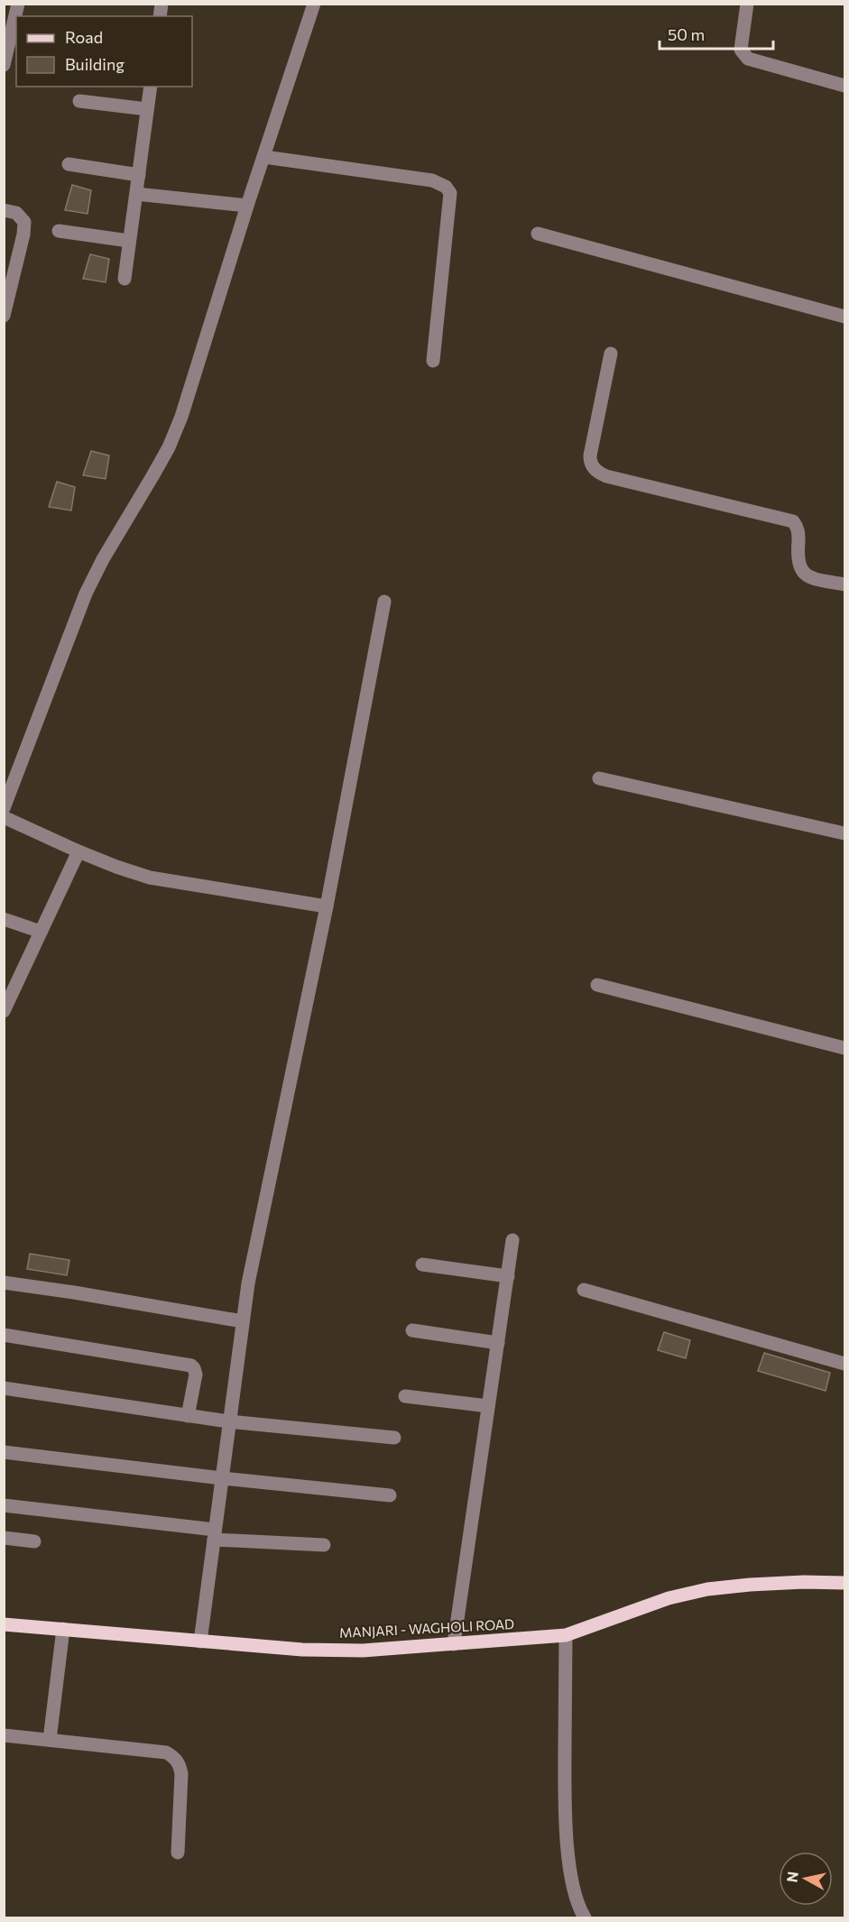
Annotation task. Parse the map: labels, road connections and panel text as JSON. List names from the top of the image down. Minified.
{"streets":{"main road":["MANJARI - WAGHOLI ROAD"]},"legend":["Road","Building"],"scale_bar":"50 m","north":"left"}
